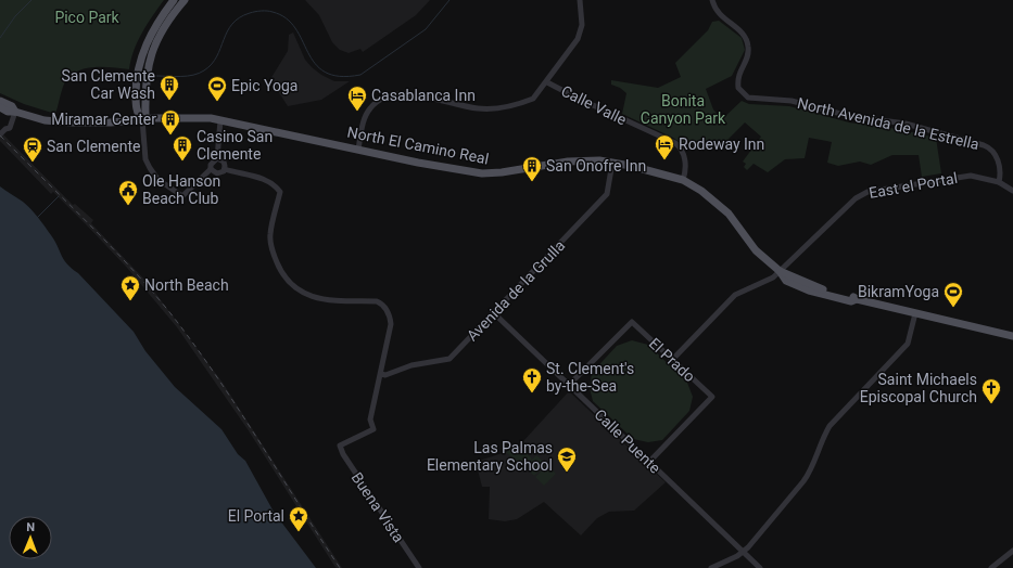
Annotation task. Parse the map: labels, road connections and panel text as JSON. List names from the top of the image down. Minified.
{"streets":{"main road":["North El Camino Real"],"street":["Calle Valle","North Avenida de la Estrella","East el Portal","Avenida de la Grulla","El Prado","Calle Puente","Buena Vista"]},"crossings":[["Calle Valle","North El Camino Real"],["North Avenida de la Estrella","East el Portal"],["North El Camino Real","East el Portal"],["North El Camino Real","Avenida de la Grulla"],["East el Portal","El Prado"],["Avenida de la Grulla","Calle Puente"],["Avenida de la Grulla","Buena Vista"],["El Prado","Calle Puente"]],"parks":["Pico Park","Bonita Canyon Park"],"places":{"building":["San Clemente Car Wash","Miramar Center","Casino San Clemente","San Onofre Inn"],"sports":["Epic Yoga","BikramYoga"],"hotel":["Casablanca Inn","Rodeway Inn"],"station":["San Clemente"],"public building":["Ole Hanson Beach Club"],"place":["North Beach","El Portal"],"church":["St. Clement's by-the-Sea","Saint Michaels Episcopal Church"],"school or university":["Las Palmas Elementary School"]},"north":"top"}
